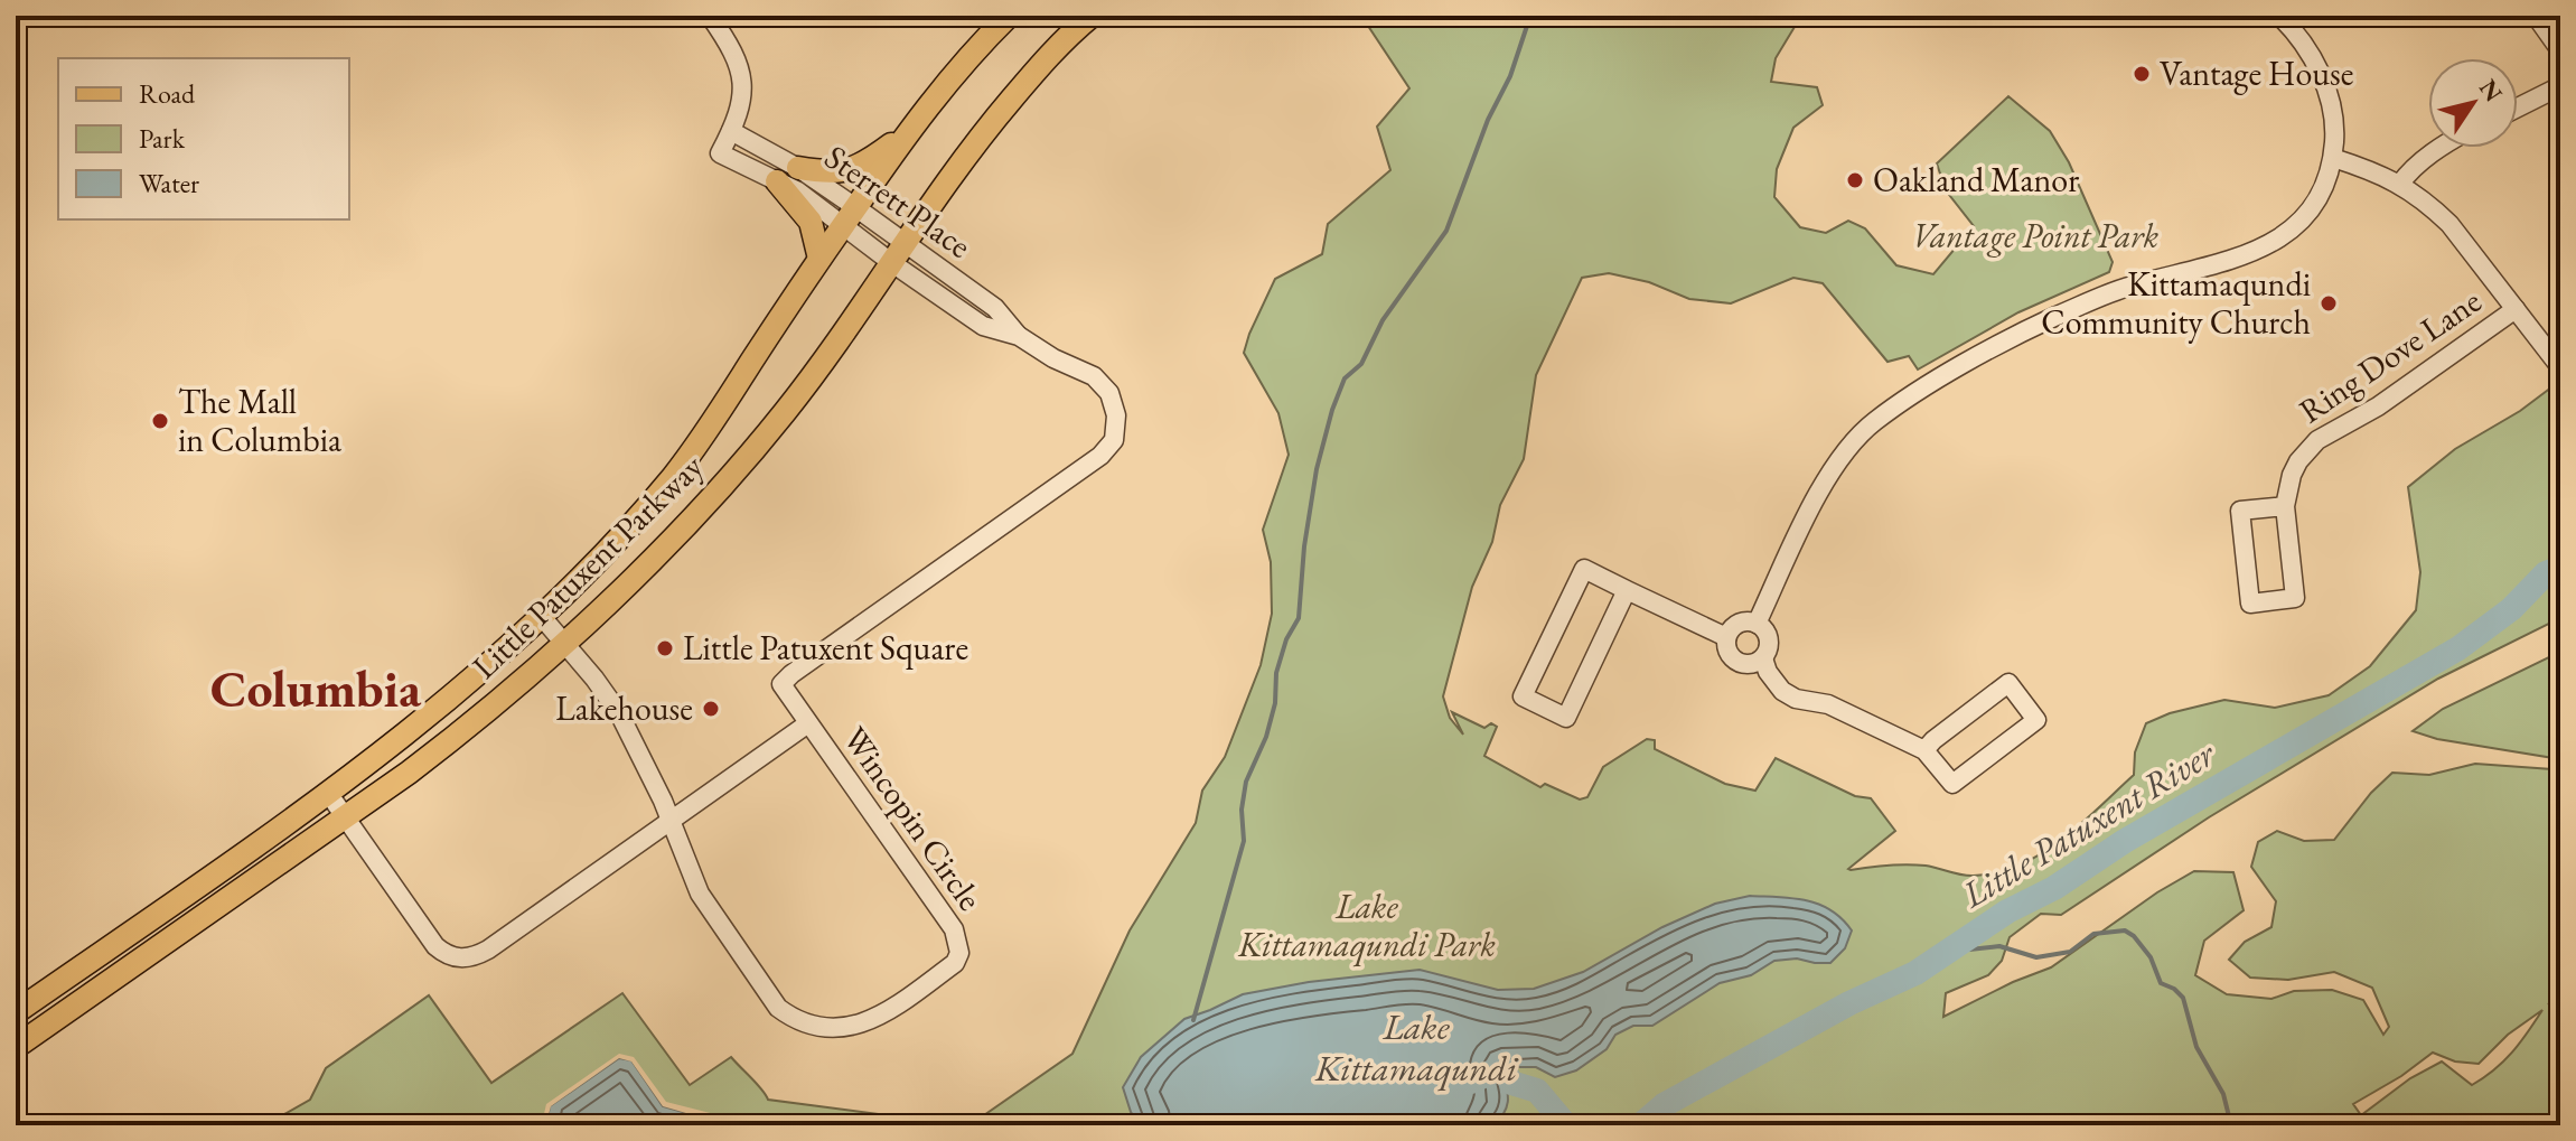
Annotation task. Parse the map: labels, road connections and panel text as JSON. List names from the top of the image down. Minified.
{"streets":{"main road":["Little Patuxent Parkway"],"street":["Sterrett Place","Ring Dove Lane","Wincopin Circle"]},"crossings":[["Sterrett Place","Little Patuxent Parkway"],["Sterrett Place","Wincopin Circle"],["Little Patuxent Parkway","Wincopin Circle"]],"districts":["Columbia"],"water":["Little Patuxent River","Lake Kittamaqundi"],"parks":["Vantage Point Park","Lake Kittamaqundi Park"],"places":["Vantage House","Oakland Manor","Kittamaqundi Community Church","The Mall in Columbia","Little Patuxent Square","Lakehouse"],"legend":["Road","Park","Water"],"north":"top right"}
